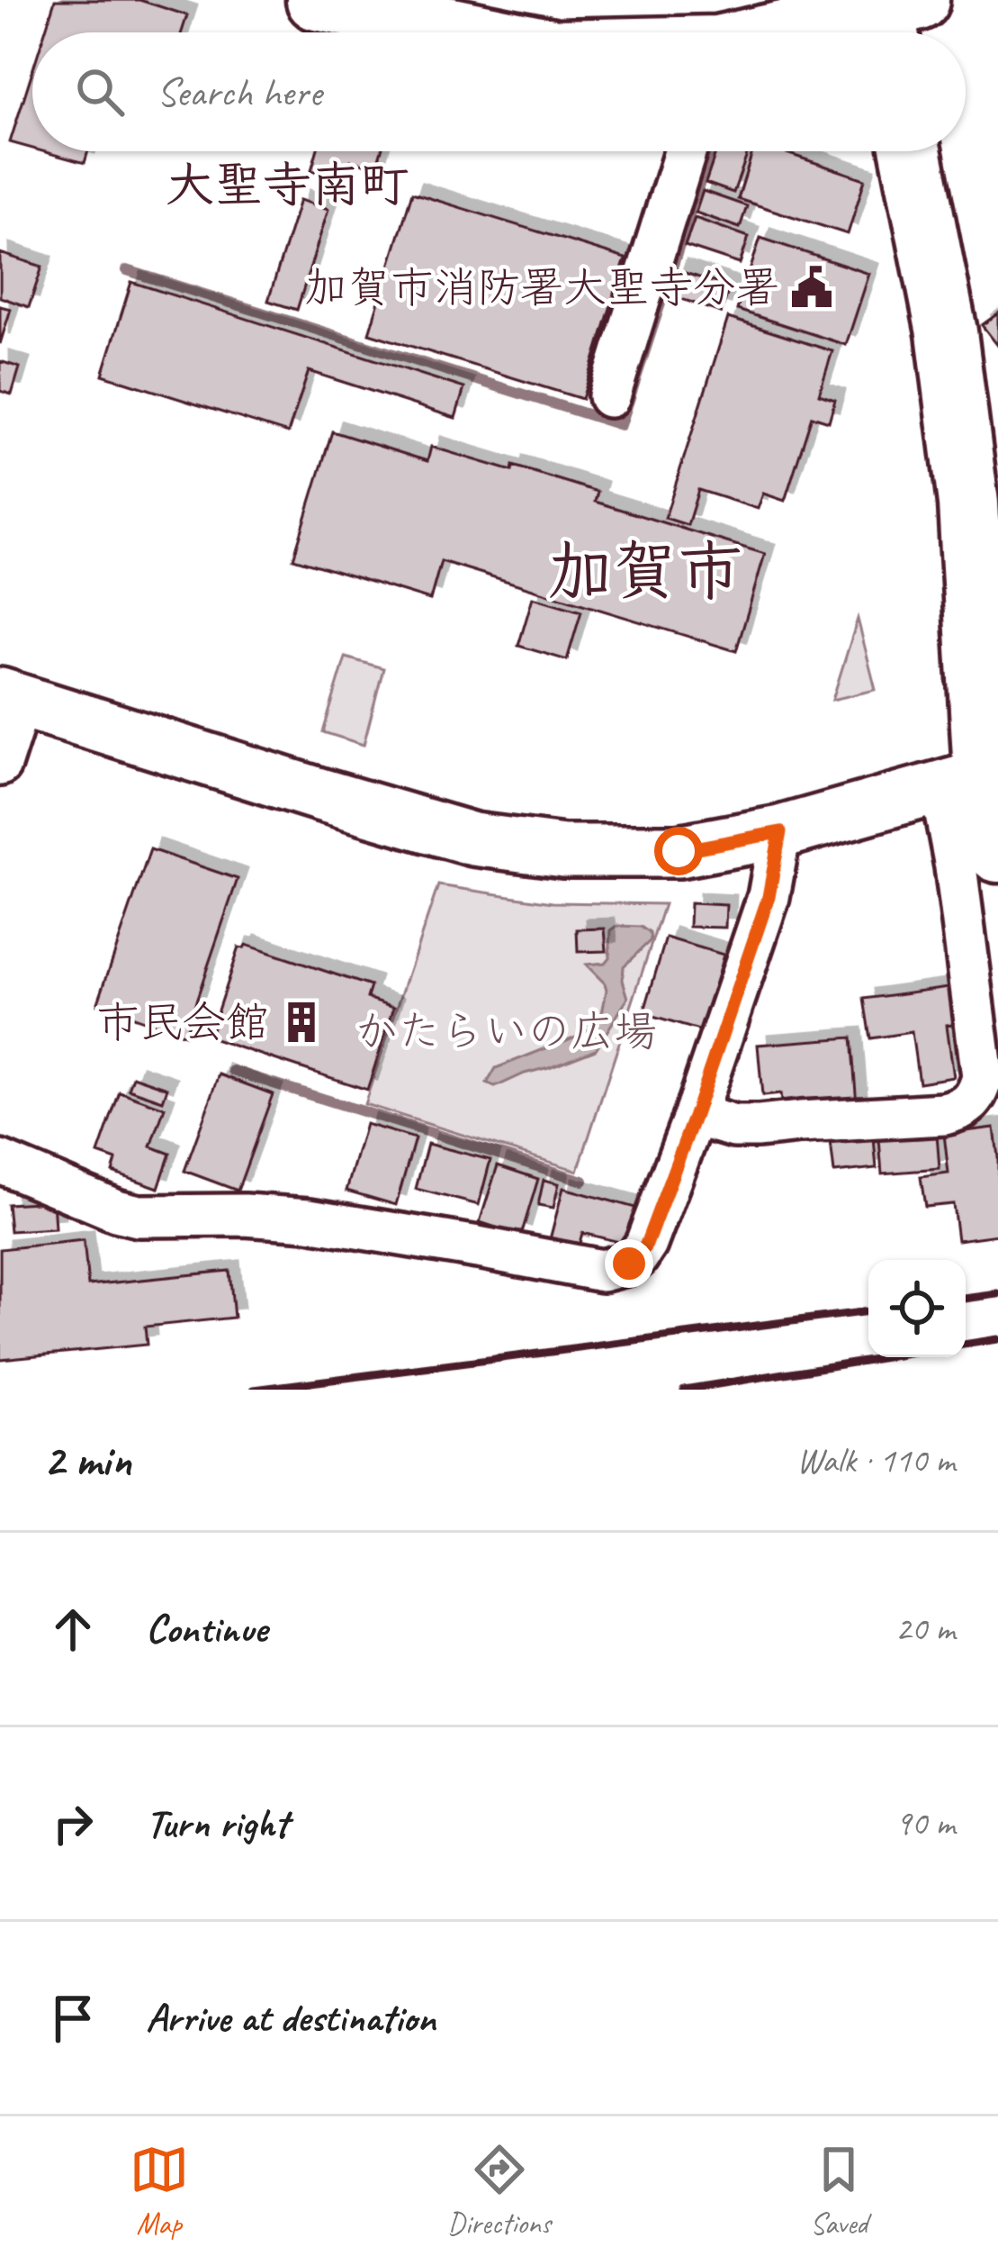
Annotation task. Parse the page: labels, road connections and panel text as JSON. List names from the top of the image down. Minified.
{"districts":["大聖寺南町","加賀市"],"parks":["かたらいの広場"],"places":{"public building":["加賀市消防署大聖寺分署"],"building":["市民会館"]},"page":{"search":"Search here","heading":["2 min","Walk · 110 m"],"list":[["Continue","20 m"],["Turn right","90 m"],"Arrive at destination"],"nav":["Map","Directions","Saved"]}}
